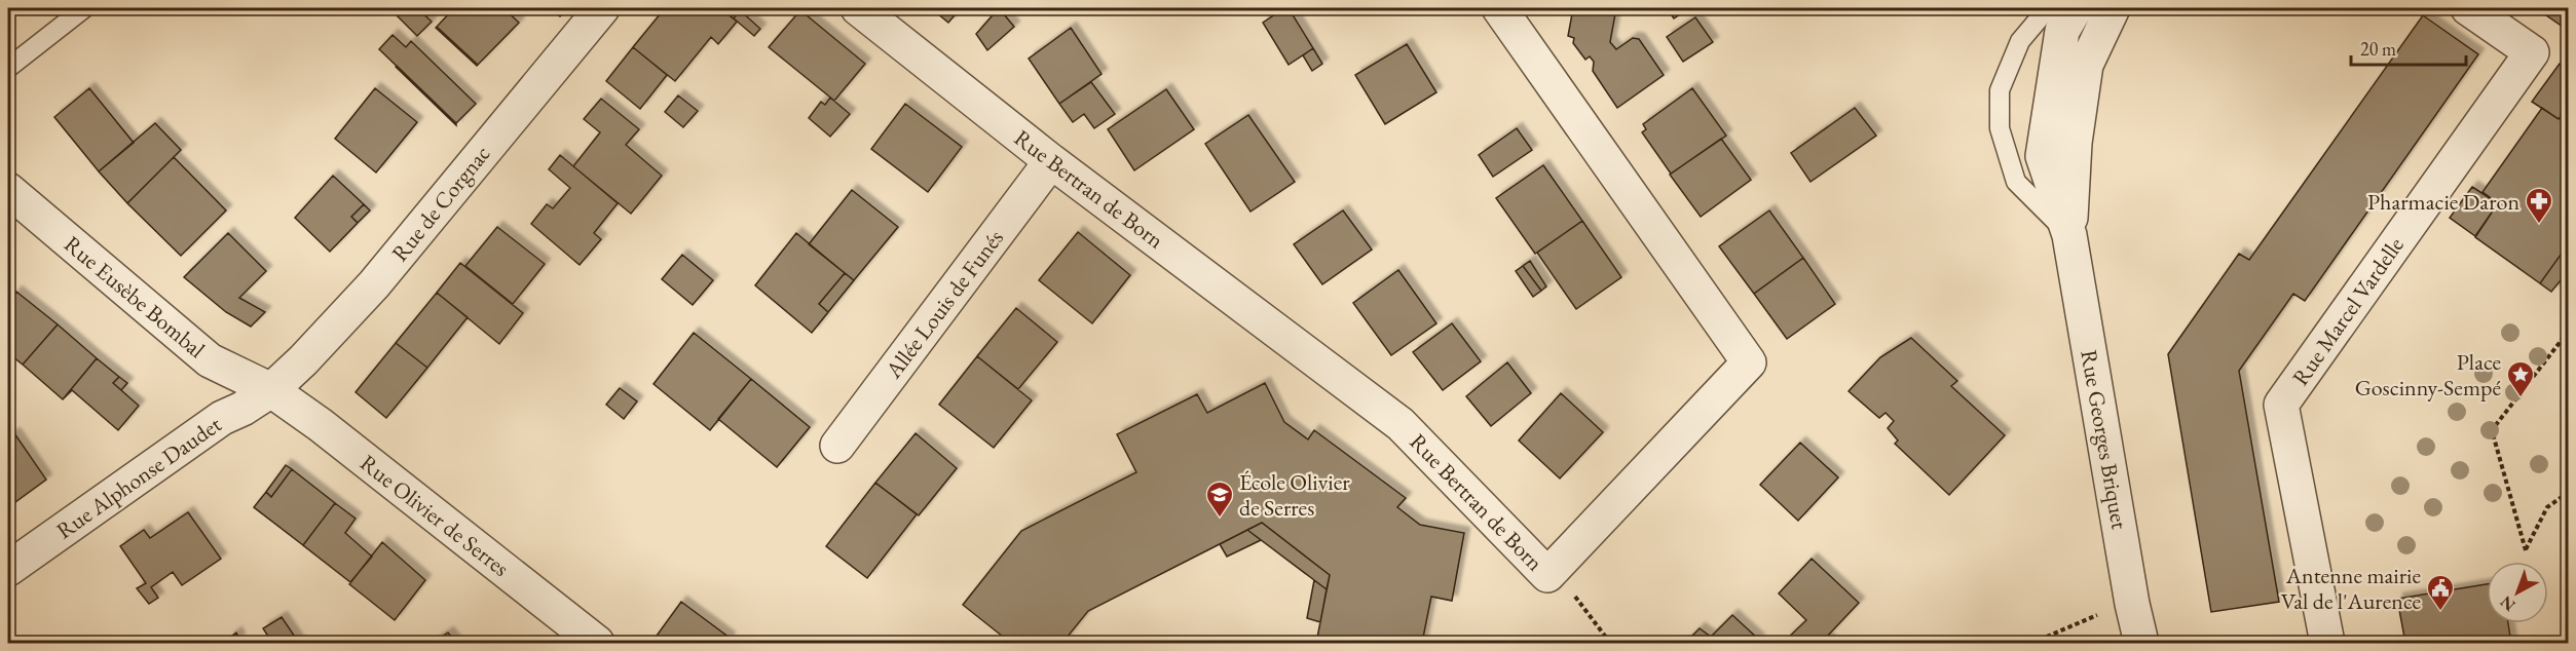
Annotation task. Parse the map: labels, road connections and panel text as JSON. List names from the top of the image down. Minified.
{"streets":{"street":["Rue Bertran de Born","Rue de Corgnac","Rue Eusèbe Bombal","Allée Louis de Funés","Rue Marcel Vardelle","Rue Georges Briquet","Rue Alphonse Daudet","Rue Olivier de Serres"]},"crossings":[["Rue Bertran de Born","Allée Louis de Funés"],["Rue de Corgnac","Rue Eusèbe Bombal"],["Rue de Corgnac","Rue Alphonse Daudet"],["Rue de Corgnac","Rue Olivier de Serres"],["Rue Eusèbe Bombal","Rue Alphonse Daudet"],["Rue Eusèbe Bombal","Rue Olivier de Serres"],["Rue Alphonse Daudet","Rue Olivier de Serres"]],"places":{"pharmacy":["Pharmacie Daron"],"place":["Place Goscinny-Sempé"],"school or university":["École Olivier de Serres"],"public building":["Antenne mairie Val de l'Aurence"]},"scale_bar":"20 m","north":"bottom left"}
